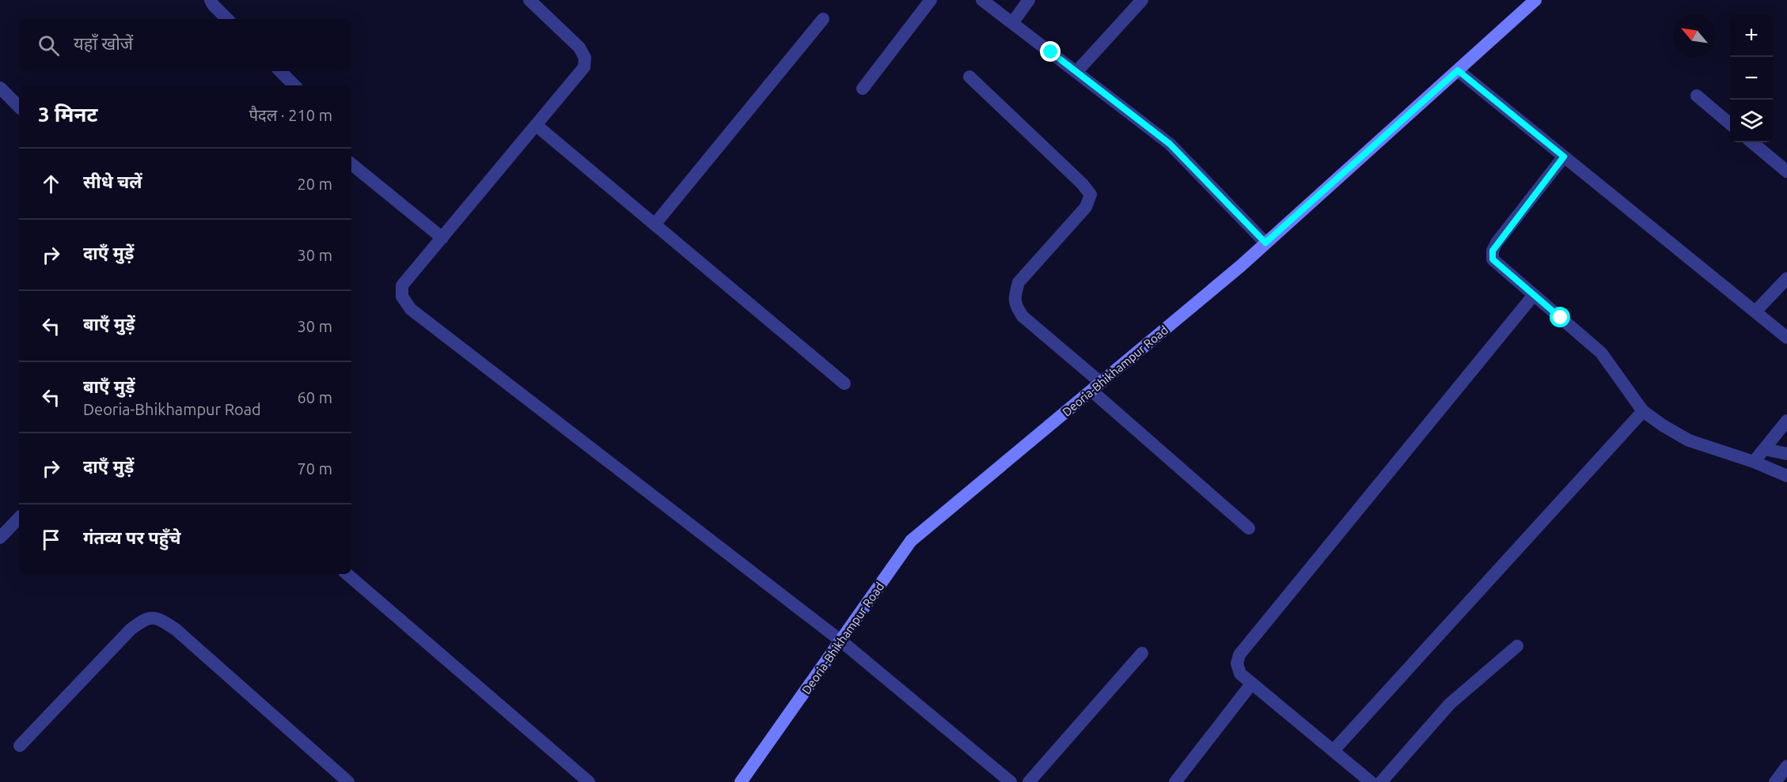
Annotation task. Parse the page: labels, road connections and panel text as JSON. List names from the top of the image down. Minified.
{"streets":{"main road":["Deoria-Bhikhampur Road"]},"north":"top left","page":{"map_buttons":["+","−"],"search":"यहाँ खोजें","heading":["3 मिनट","पैदल · 210 m"],"list":[["सीधे चलें","20 m"],["दाएँ मुड़ें","30 m"],["बाएँ मुड़ें","30 m"],["बाएँ मुड़ें","Deoria-Bhikhampur Road","60 m"],["दाएँ मुड़ें","70 m"],"गंतव्य पर पहुँचे"]}}
